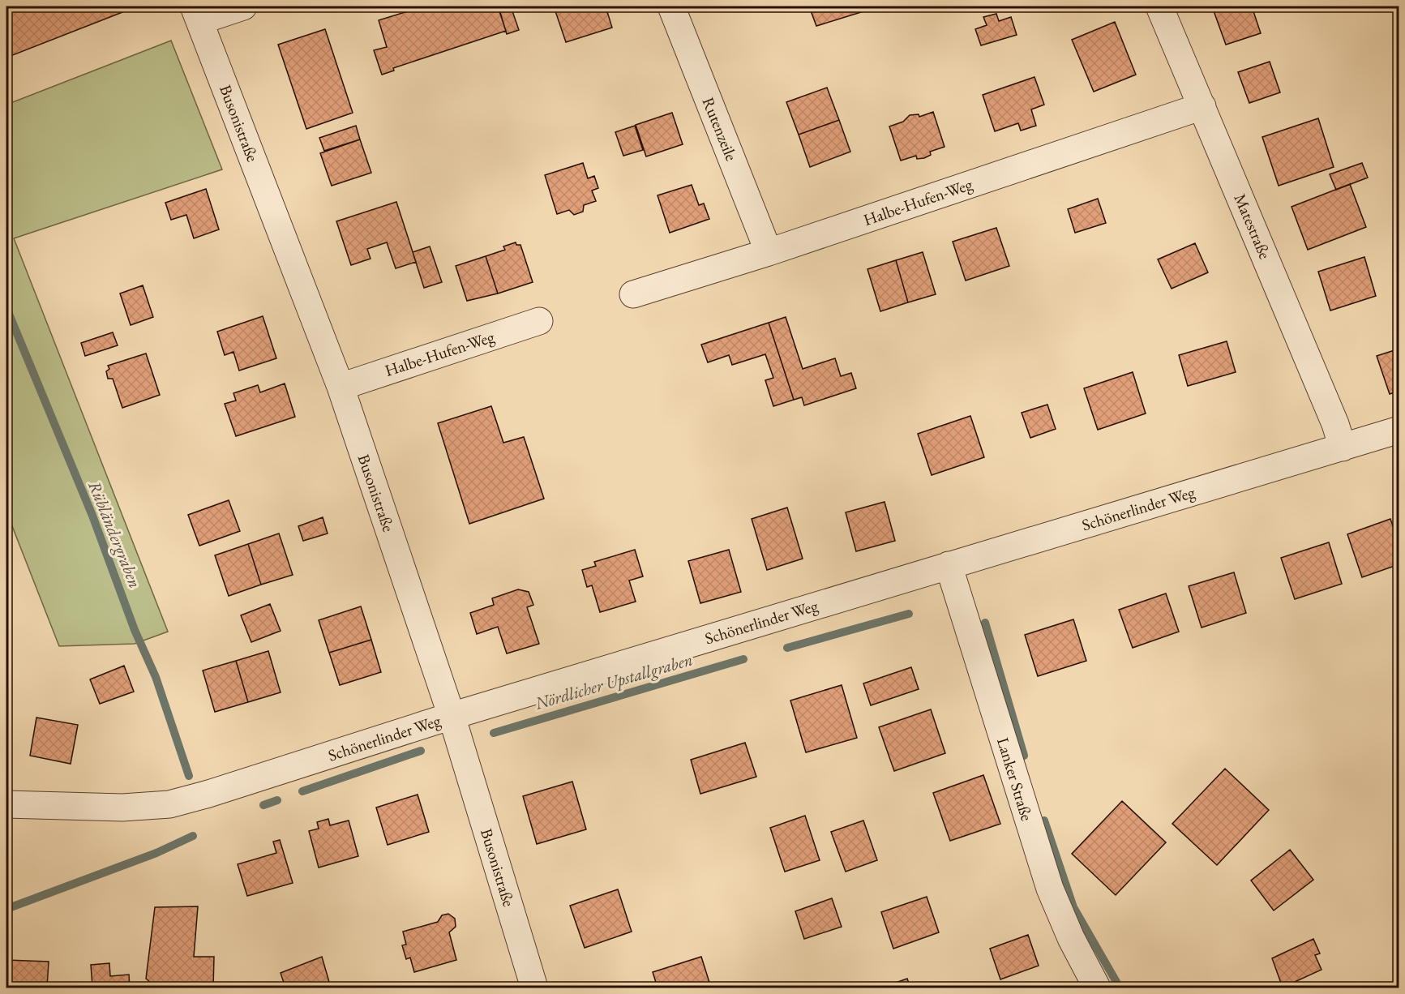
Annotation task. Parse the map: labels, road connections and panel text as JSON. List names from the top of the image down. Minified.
{"streets":{"street":["Busonistraße","Rutenzeile","Halbe-Hufen-Weg","Matestraße","Schönerlinder Weg","Lanker Straße"]},"crossings":[["Busonistraße","Halbe-Hufen-Weg"],["Busonistraße","Schönerlinder Weg"],["Rutenzeile","Halbe-Hufen-Weg"],["Halbe-Hufen-Weg","Matestraße"],["Matestraße","Schönerlinder Weg"],["Schönerlinder Weg","Lanker Straße"]],"water":["Rübländergraben","Nördlicher Upstallgraben"]}
